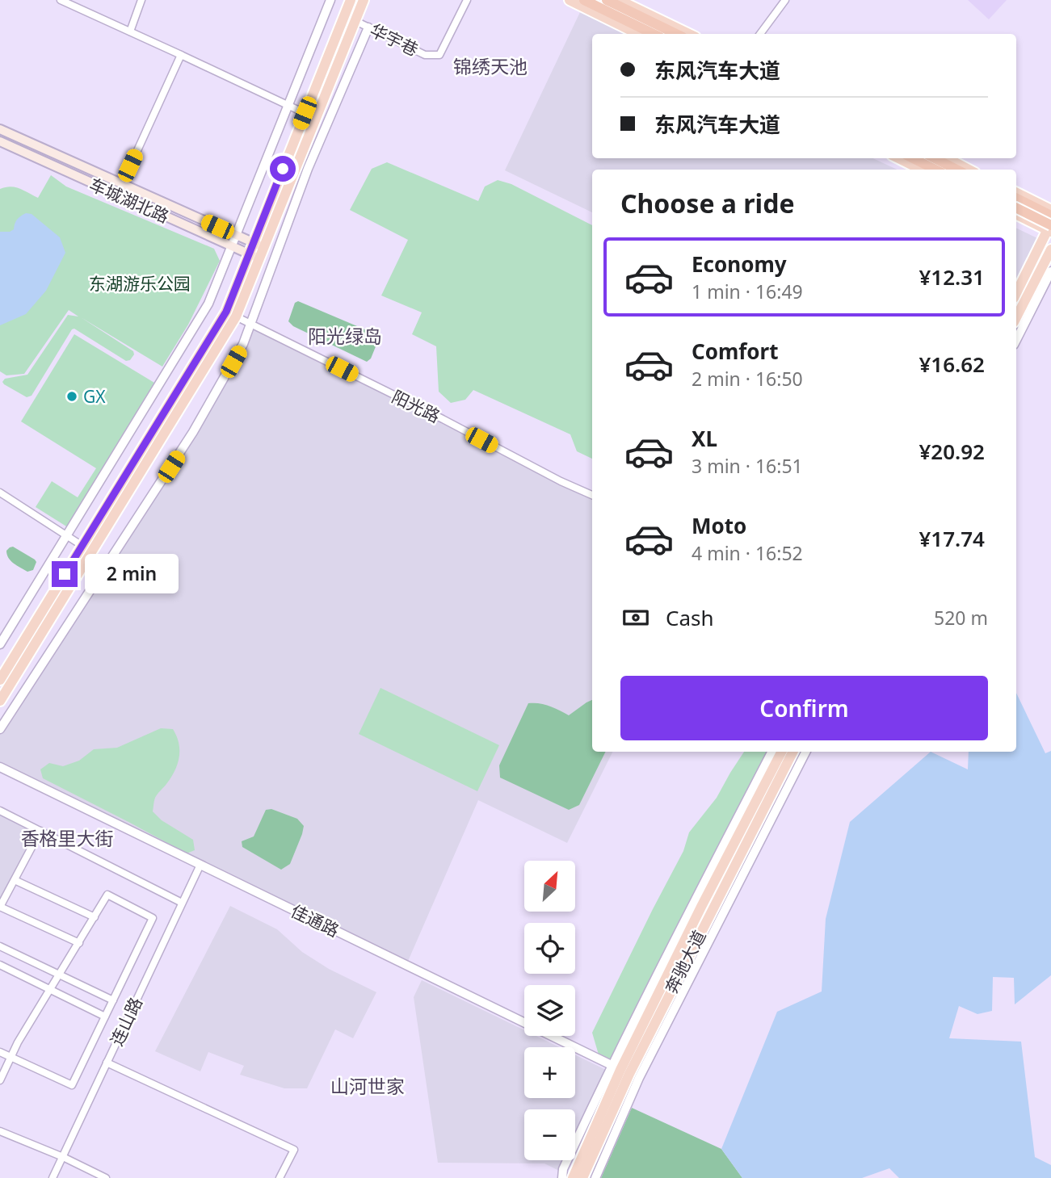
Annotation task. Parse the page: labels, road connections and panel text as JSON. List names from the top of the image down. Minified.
{"streets":{"main road":["车城湖北路","奔驰大道"],"street":["华宇巷","阳光路","佳通路","连山路"]},"crossings":[["佳通路","奔驰大道"],["佳通路","连山路"]],"districts":["锦绣天池","阳光绿岛","香格里大街","山河世家"],"parks":["东湖游乐公园"],"places":["GX"],"north":"top right","page":{"banner":["东风汽车大道","东风汽车大道"],"heading":"Choose a ride","list":[{"name":"Economy","note":"1 min · 16:49","value":"¥12.31"},{"name":"Comfort","note":"2 min · 16:50","value":"¥16.62"},{"name":"XL","note":"3 min · 16:51","value":"¥20.92"},{"name":"Moto","note":"4 min · 16:52","value":"¥17.74"}],"bubble":"2 min","pay":["Cash","520 m"],"buttons":"Confirm","map_buttons":["+","−"]}}
